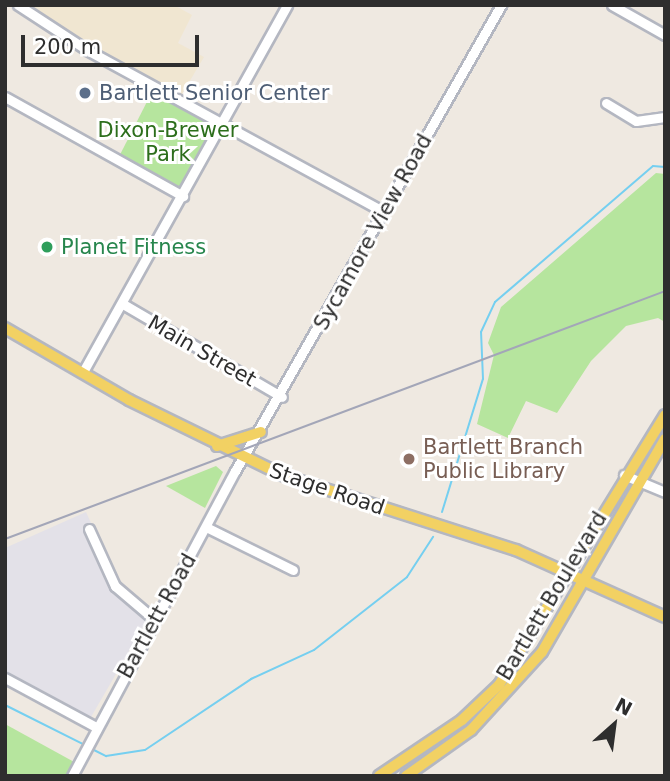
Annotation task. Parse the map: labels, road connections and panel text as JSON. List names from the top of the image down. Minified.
{"streets":{"main road":["Stage Road","Bartlett Boulevard"],"street":["Sycamore View Road","Main Street","Bartlett Road"]},"crossings":[["Sycamore View Road","Main Street"],["Sycamore View Road","Stage Road"],["Sycamore View Road","Bartlett Road"],["Stage Road","Bartlett Boulevard"],["Stage Road","Bartlett Road"]],"parks":["Dixon-Brewer Park"],"places":["Bartlett Senior Center","Planet Fitness","Bartlett Branch Public Library"],"scale_bar":"200 m","north":"top right"}
